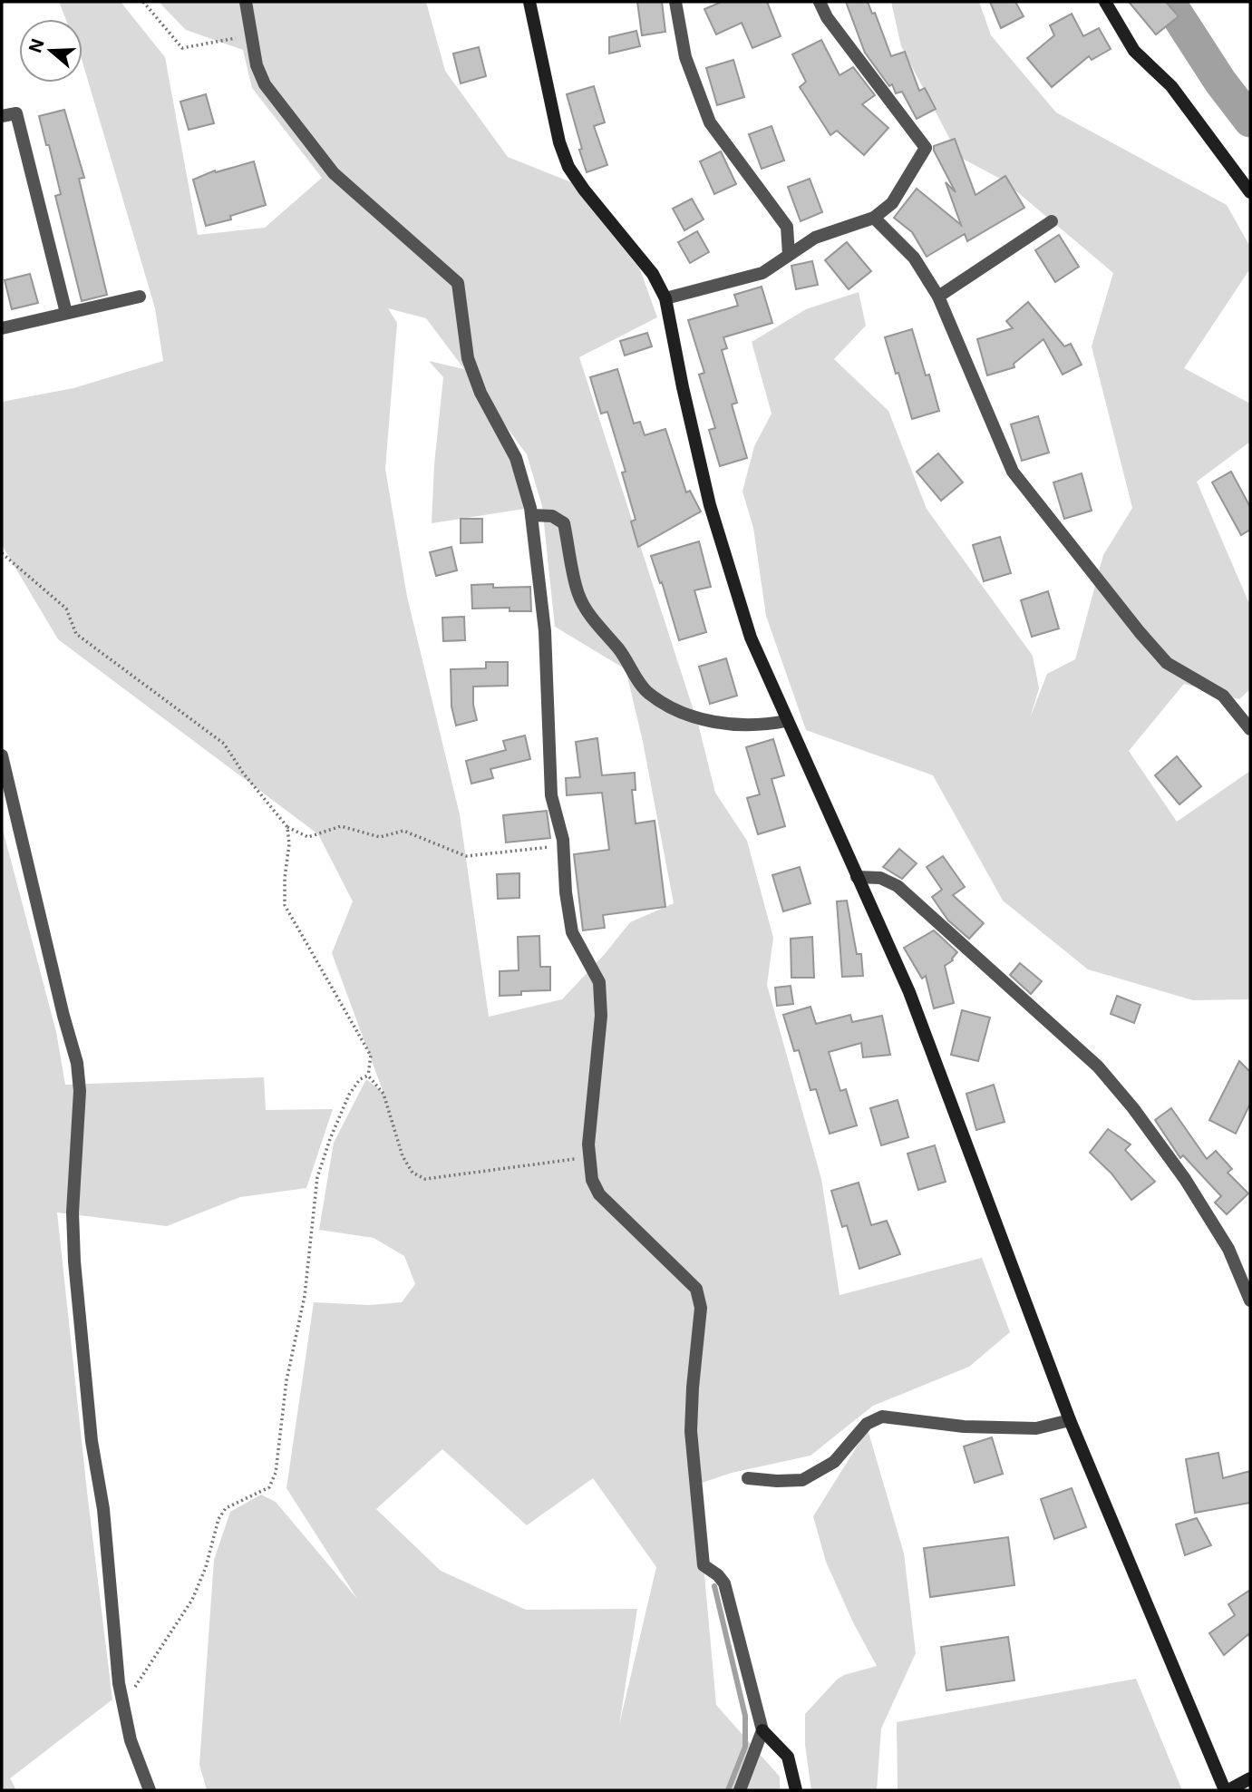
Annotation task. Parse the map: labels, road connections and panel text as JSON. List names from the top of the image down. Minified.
{"north":"left"}
